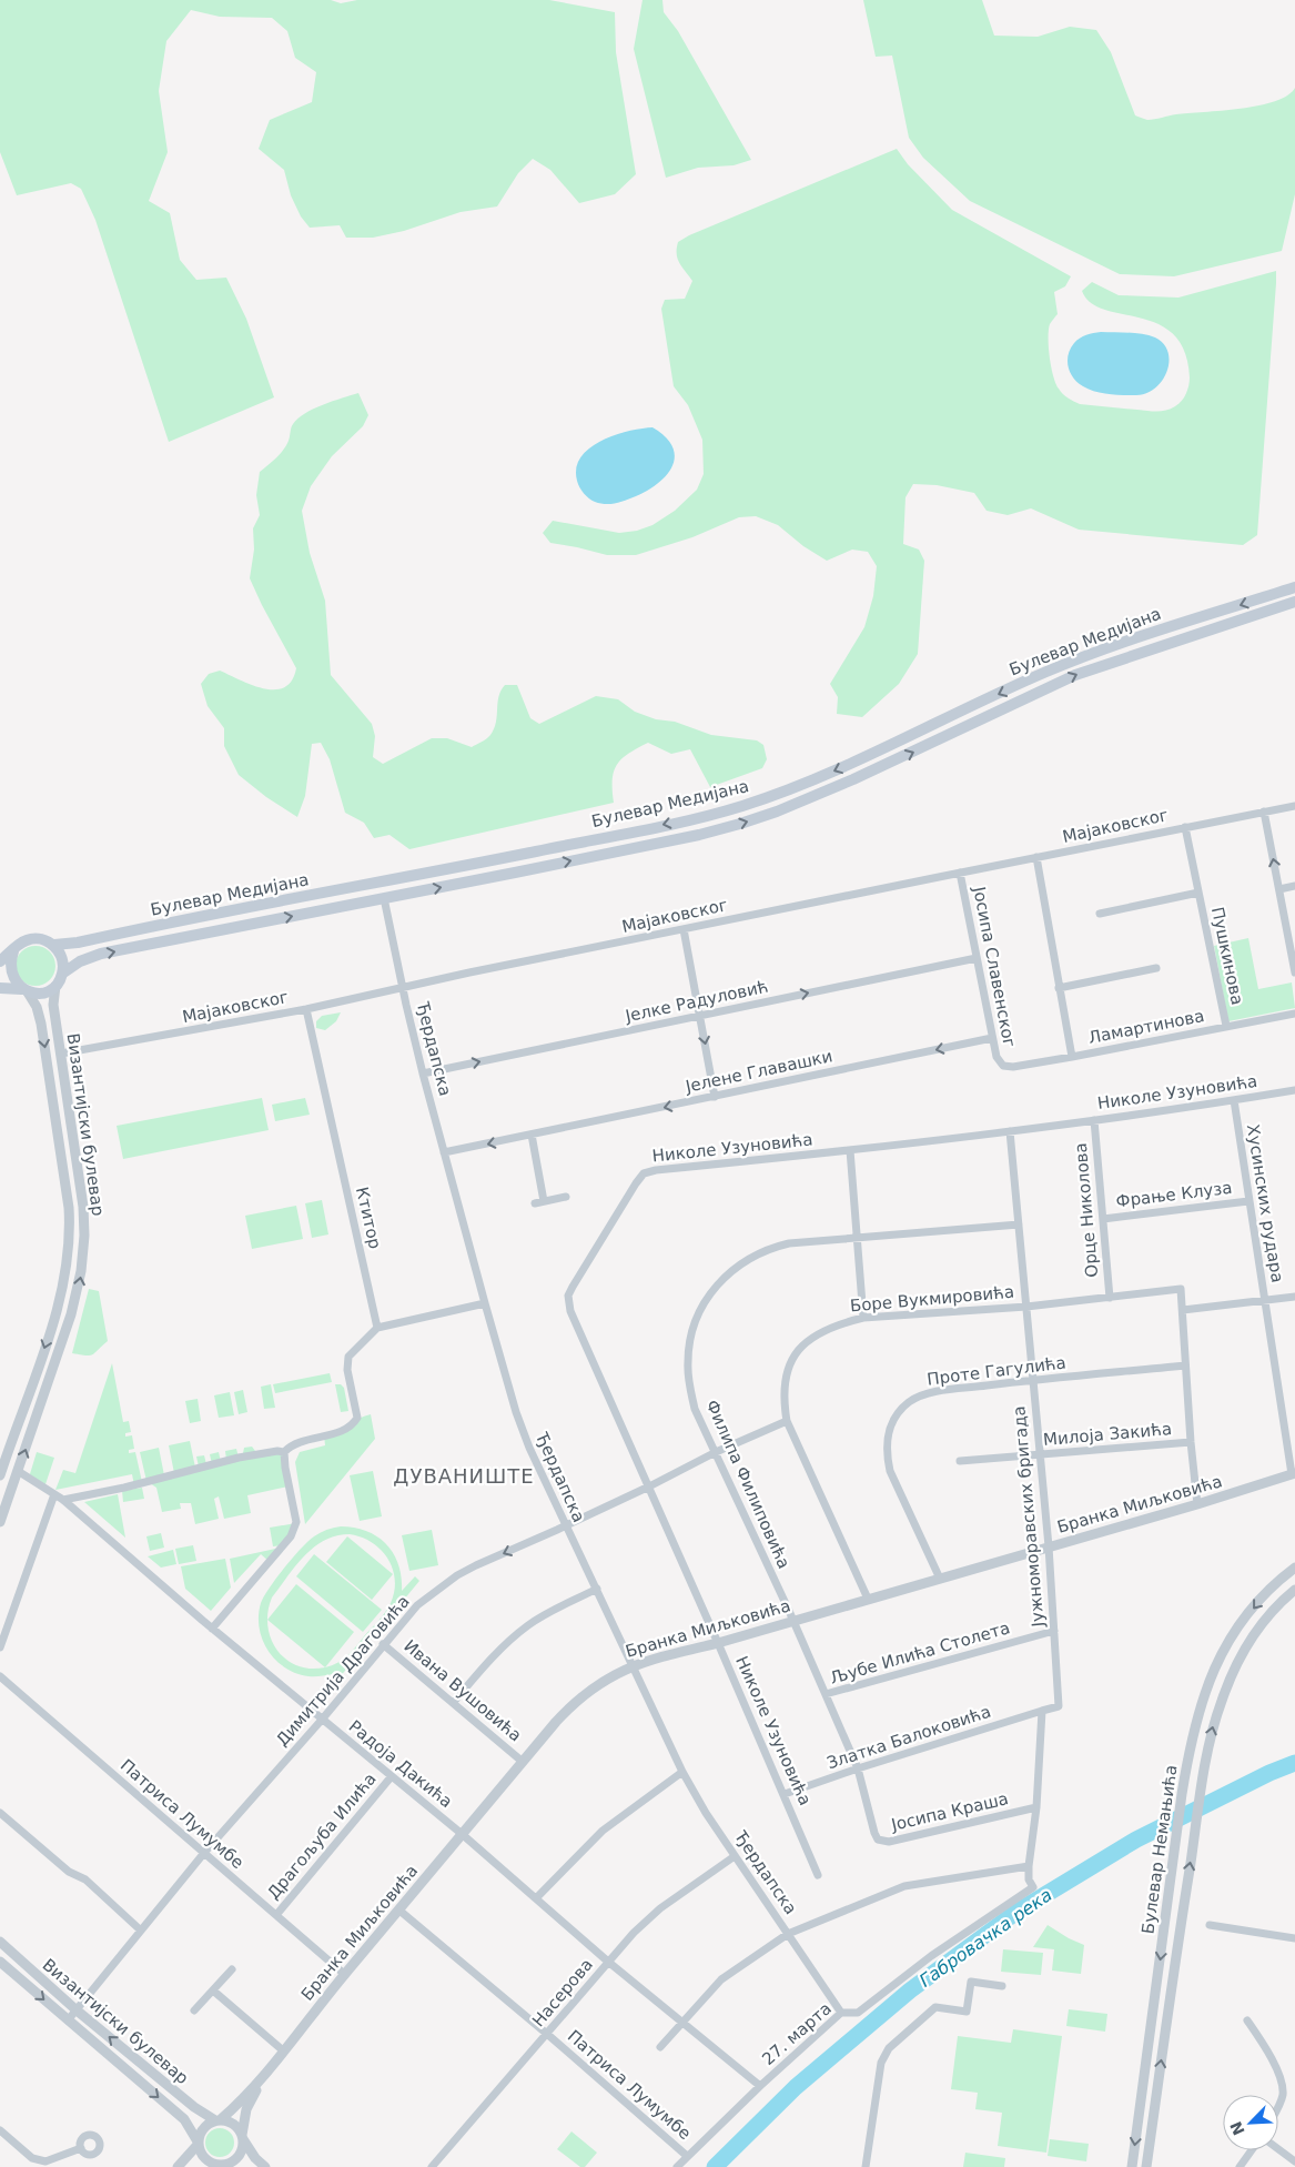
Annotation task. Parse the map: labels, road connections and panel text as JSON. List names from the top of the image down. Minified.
{"streets":{"main road":["Булевар Медијана"],"street":["Мајаковског","Пушкинова","Јосипа Славенског","Јелке Радуловић","Ламартинова","Ђердапска","Јелене Главашки","Николе Узуновића","Византијски булевар","Фрање Клуза","Хусинских рудара","Орце Николова","Ктитор","Боре Вукмировића","Проте Гагулића","Милоја Закића","Филипа Филиповића","Бранка Миљковића","Јужноморавских бригада","Љубе Илића Столета","Димитрија Драговића","Ивана Вушовића","Златка Балоковића","Радоја Дакића","Јосипа Краша","Патриса Лумумбе","Драгољуба Илића","Булевар Немањића","Насерова","27. марта"]},"crossings":[["Булевар Медијана","Ђердапска"],["Булевар Медијана","Византијски булевар"],["Мајаковског","Пушкинова"],["Мајаковског","Јосипа Славенског"],["Мајаковског","Ђердапска"],["Мајаковског","Византијски булевар"],["Мајаковског","Ктитор"],["Пушкинова","Ламартинова"],["Јосипа Славенског","Јелке Радуловић"],["Јосипа Славенског","Ламартинова"],["Јосипа Славенског","Јелене Главашки"],["Јелке Радуловић","Ђердапска"],["Ђердапска","Јелене Главашки"],["Ђердапска","Бранка Миљковића"],["Ђердапска","Димитрија Драговића"],["Ђердапска","Насерова"],["Ђердапска","27. марта"],["Николе Узуновића","Хусинских рудара"],["Николе Узуновића","Орце Николова"],["Николе Узуновића","Бранка Миљковића"],["Николе Узуновића","Јужноморавских бригада"],["Николе Узуновића","Димитрија Драговића"],["Николе Узуновића","Златка Балоковића"],["Византијски булевар","Бранка Миљковића"],["Византијски булевар","Димитрија Драговића"],["Византијски булевар","Радоја Дакића"],["Фрање Клуза","Хусинских рудара"],["Фрање Клуза","Орце Николова"],["Хусинских рудара","Бранка Миљковића"],["Орце Николова","Боре Вукмировића"],["Боре Вукмировића","Бранка Миљковића"],["Боре Вукмировића","Јужноморавских бригада"],["Боре Вукмировића","Димитрија Драговића"],["Проте Гагулића","Бранка Миљковића"],["Проте Гагулића","Јужноморавских бригада"],["Милоја Закића","Јужноморавских бригада"],["Филипа Филиповића","Бранка Миљковића"],["Филипа Филиповића","Јужноморавских бригада"],["Филипа Филиповића","Љубе Илића Столета"],["Филипа Филиповића","Димитрија Драговића"],["Филипа Филиповића","Златка Балоковића"],["Филипа Филиповића","Јосипа Краша"],["Бранка Миљковића","Јужноморавских бригада"],["Бранка Миљковића","Ивана Вушовића"],["Бранка Миљковића","Радоја Дакића"],["Бранка Миљковића","Патриса Лумумбе"],["Јужноморавских бригада","Љубе Илића Столета"],["Јужноморавских бригада","Златка Балоковића"],["Димитрија Драговића","Ивана Вушовића"],["Димитрија Драговића","Радоја Дакића"],["Димитрија Драговића","Патриса Лумумбе"],["Радоја Дакића","Драгољуба Илића"],["Радоја Дакића","Насерова"],["Радоја Дакића","27. марта"],["Патриса Лумумбе","Драгољуба Илића"],["Патриса Лумумбе","Насерова"],["Патриса Лумумбе","27. марта"]],"one_way":["Јелке Радуловић","Јелене Главашки"],"districts":["ДУВАНИШТЕ"],"water":["Габровачка река"],"north":"bottom left"}
